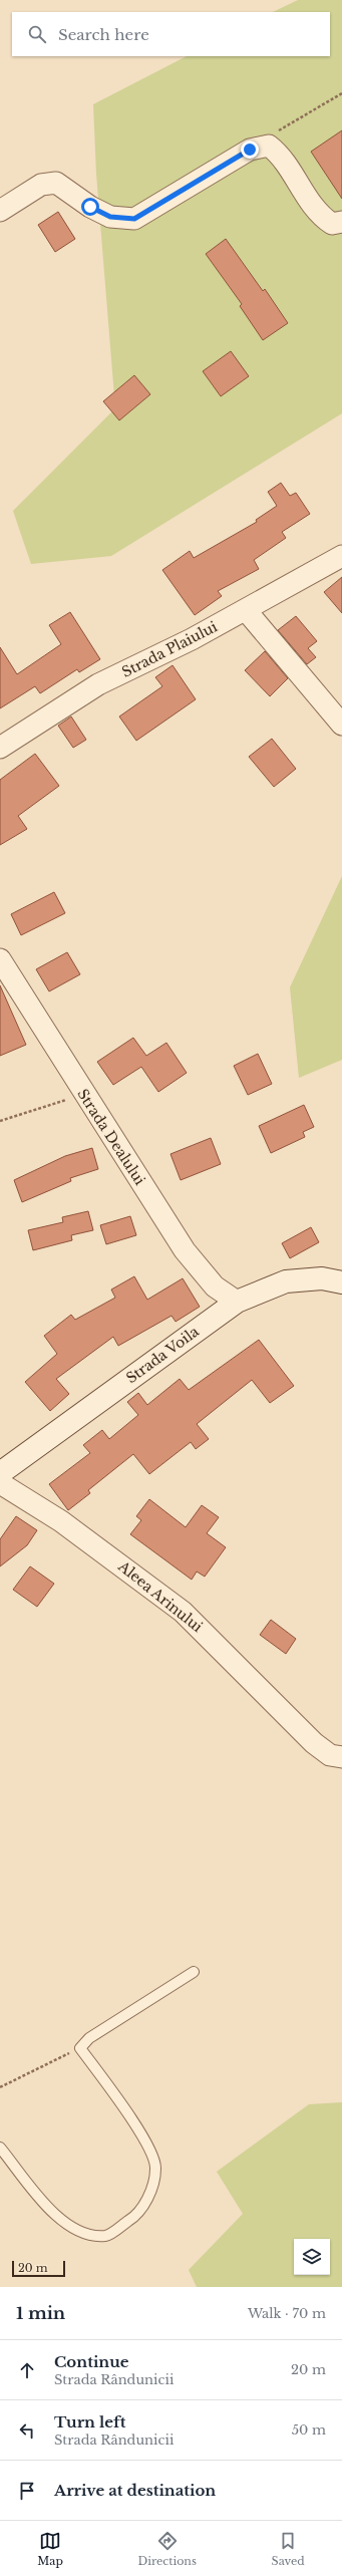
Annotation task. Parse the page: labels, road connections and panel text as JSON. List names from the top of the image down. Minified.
{"streets":{"main road":["Strada Voila"],"street":["Strada Plaiului","Strada Dealului","Aleea Arinului"]},"crossings":[["Strada Dealului","Strada Voila"]],"scale_bar":"20 m","page":{"search":"Search here","scale":"20 m","heading":["1 min","Walk · 70 m"],"list":[["Continue","Strada Rândunicii","20 m"],["Turn left","Strada Rândunicii","50 m"],"Arrive at destination"],"nav":["Map","Directions","Saved"]}}
